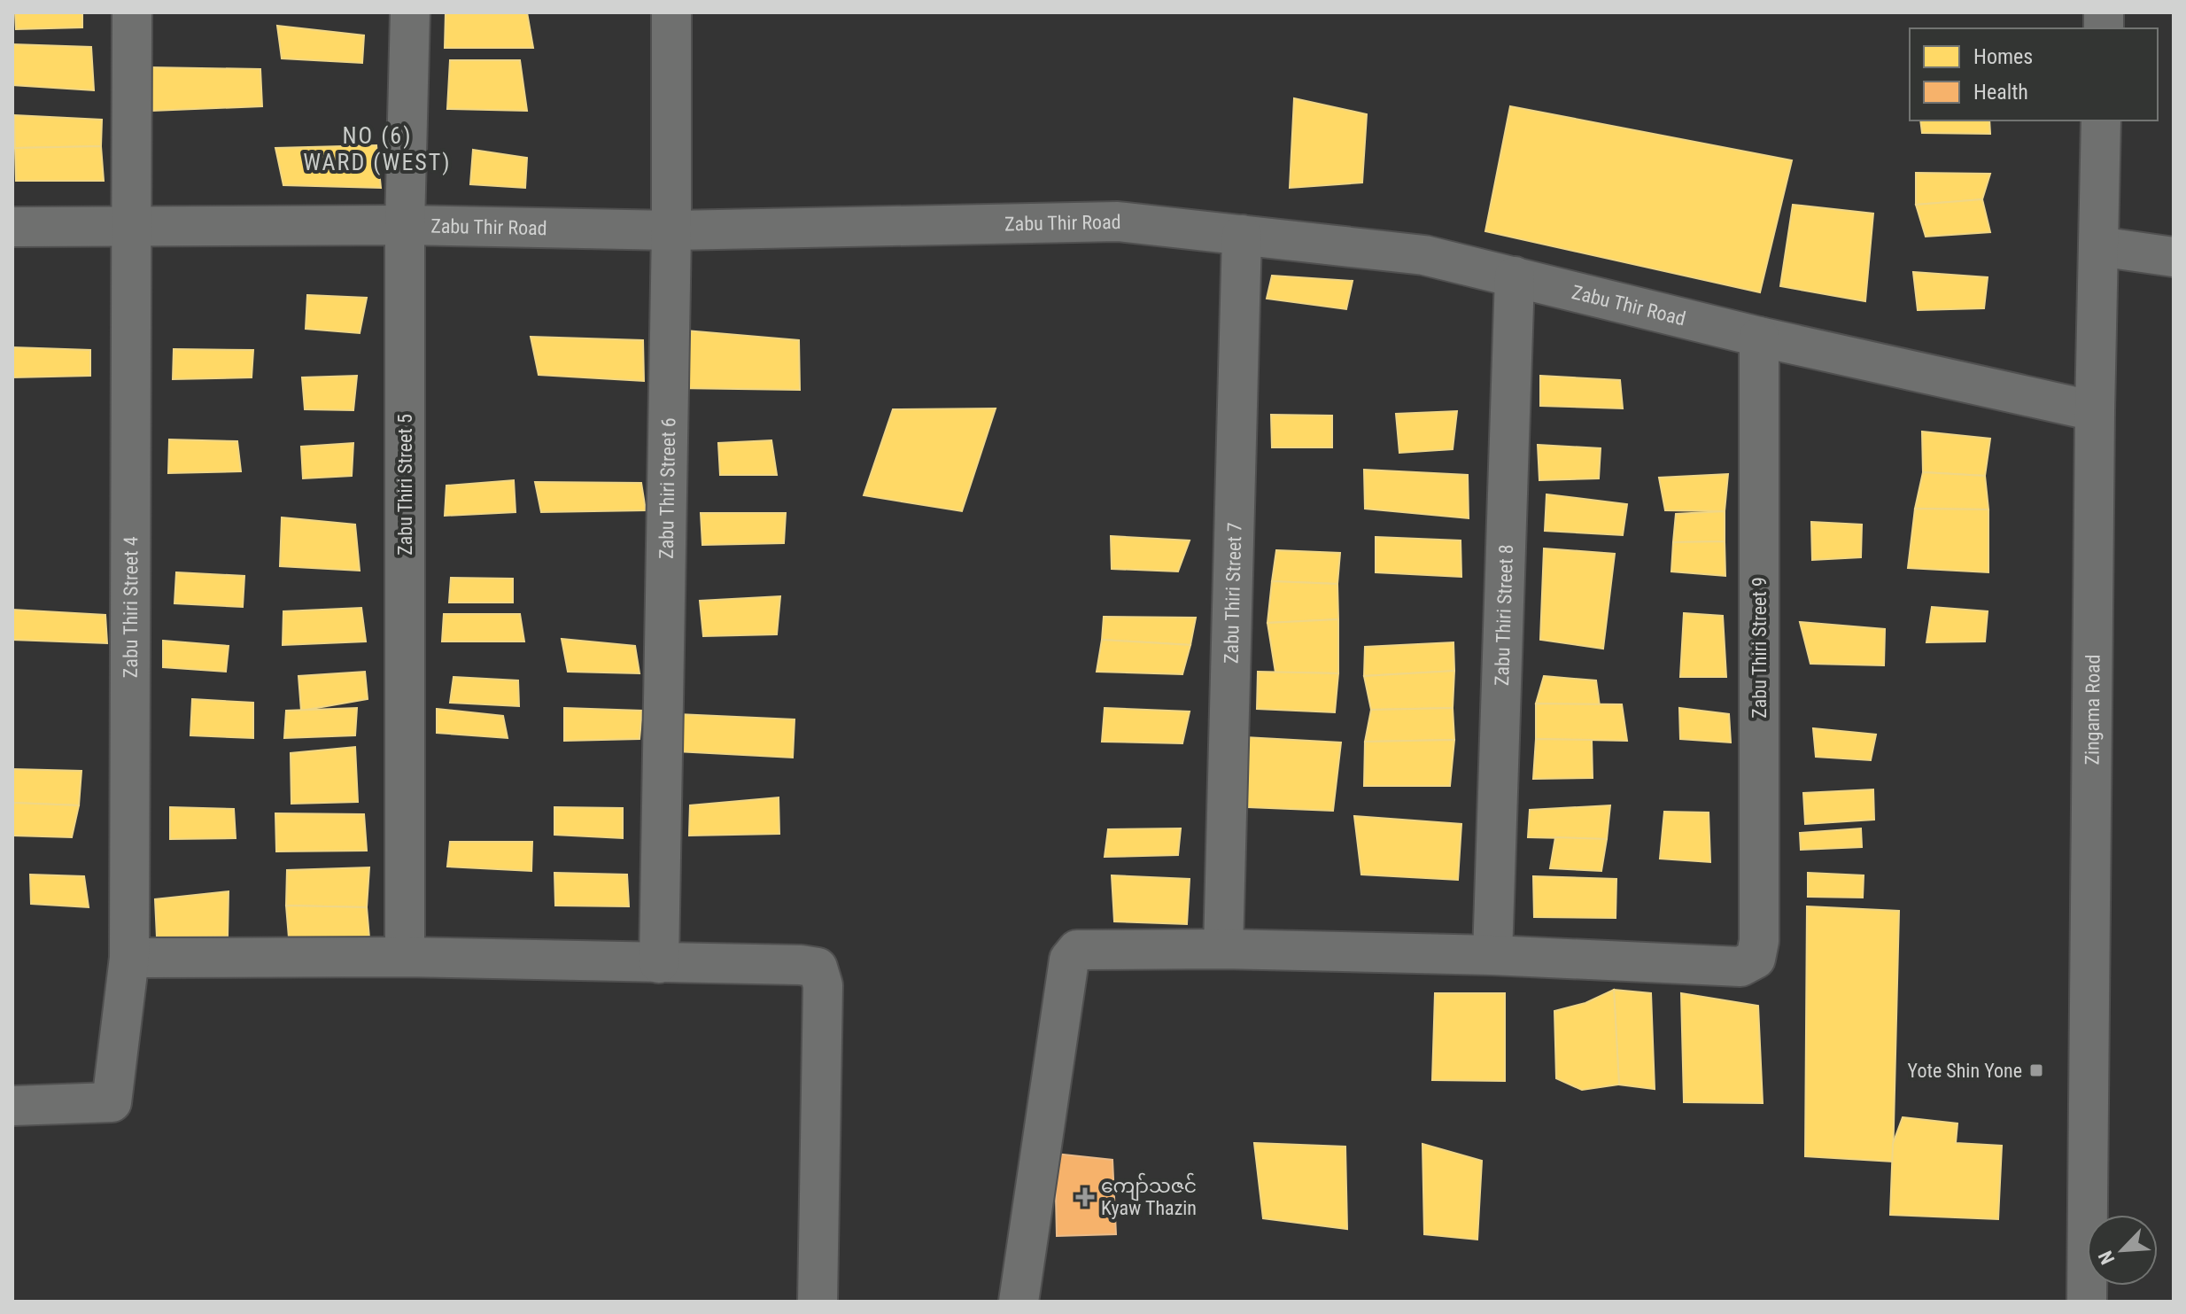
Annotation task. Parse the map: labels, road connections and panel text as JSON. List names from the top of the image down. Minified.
{"streets":{"street":["Zabu Thir Road","Zabu Thiri Street 5","Zabu Thiri Street 6","Zabu Thiri Street 7","Zabu Thiri Street 4","Zabu Thiri Street 8","Zabu Thiri Street 9","Zingama Road"]},"crossings":[["Zabu Thir Road","Zabu Thiri Street 5"],["Zabu Thir Road","Zabu Thiri Street 6"],["Zabu Thir Road","Zabu Thiri Street 7"],["Zabu Thir Road","Zabu Thiri Street 4"],["Zabu Thir Road","Zabu Thiri Street 8"],["Zabu Thir Road","Zabu Thiri Street 9"],["Zabu Thir Road","Zingama Road"],["Zabu Thiri Street 8","Zabu Thiri Street 9"]],"districts":["NO (6) WARD (WEST)"],"places":{"transit":["Yote Shin Yone"],"health":["ကျော်သဇင် Kyaw Thazin"]},"legend":["Homes","Health"],"north":"bottom left"}
